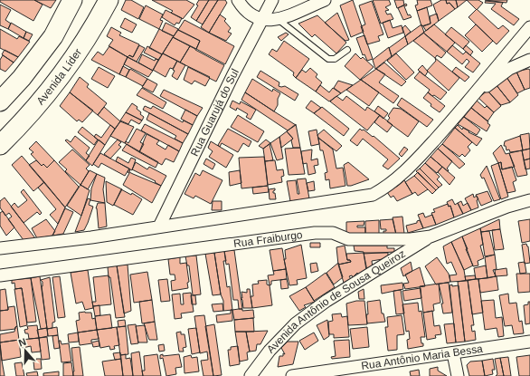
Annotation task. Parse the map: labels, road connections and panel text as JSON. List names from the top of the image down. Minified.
{"streets":{"main road":["Avenida Líder"],"street":["Rua Guarujá do Sul","Rua Fraiburgo","Avenida Antônio de Sousa Queiroz","Rua Antônio Maria Bessa"]},"crossings":[["Rua Fraiburgo","Avenida Antônio de Sousa Queiroz"]],"north":"top"}
